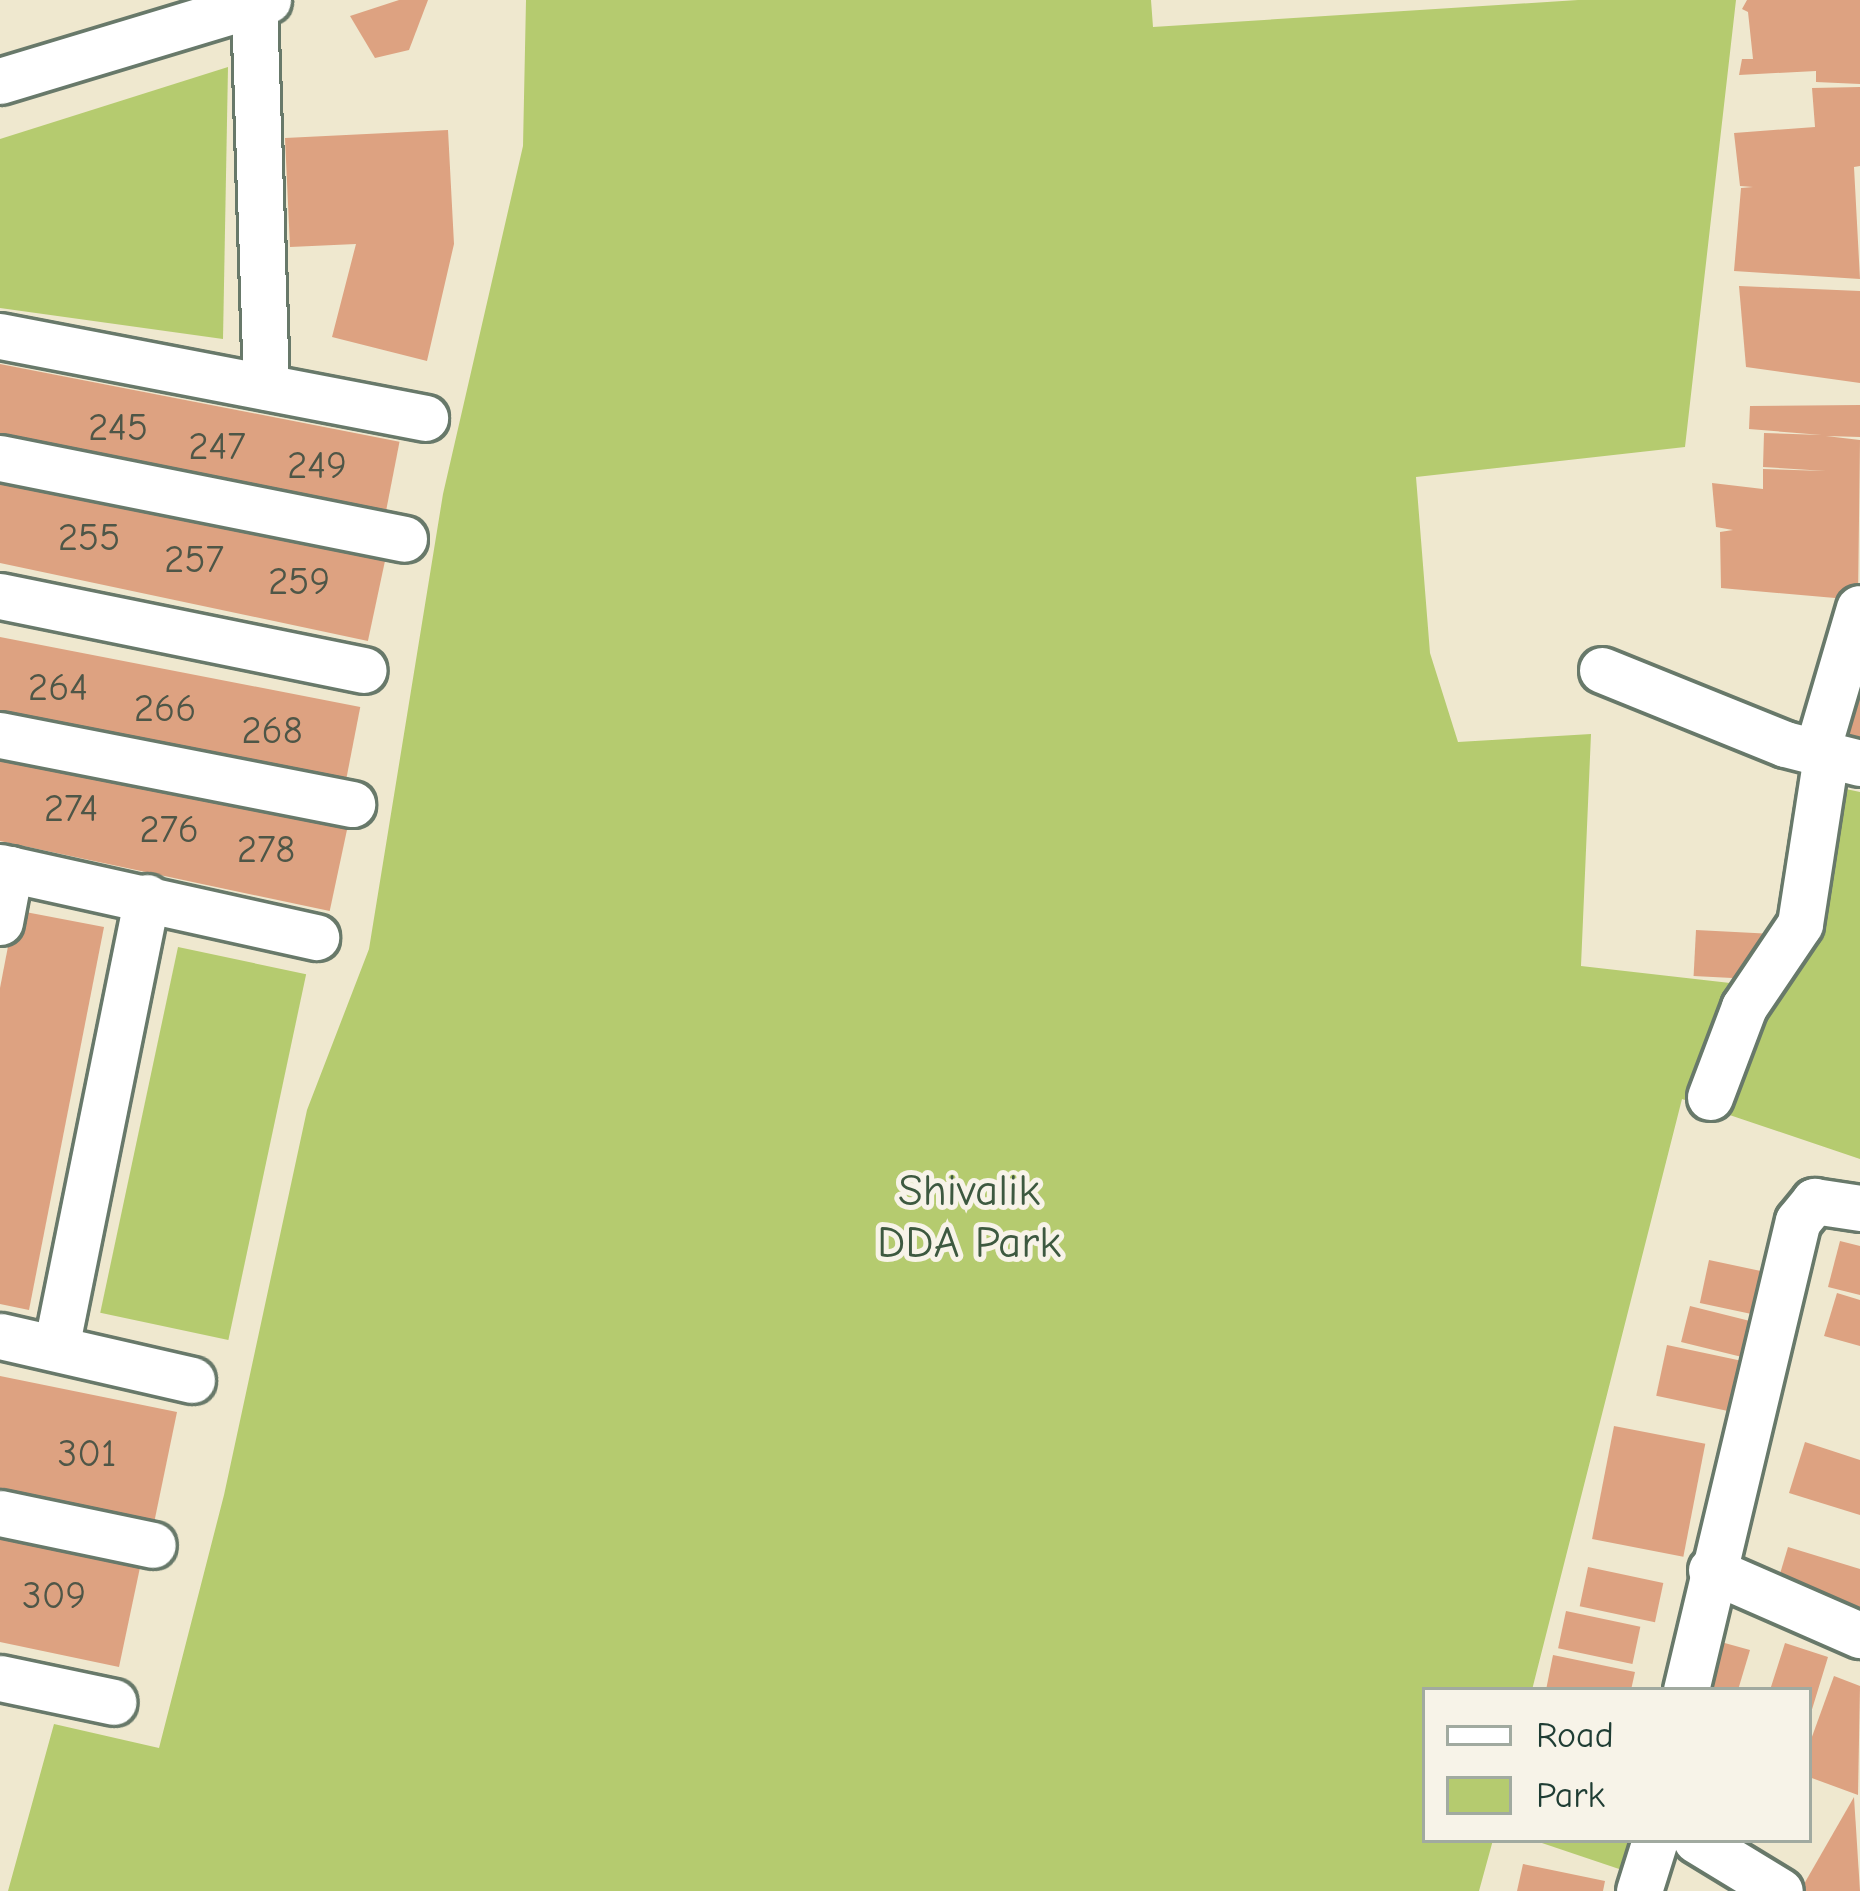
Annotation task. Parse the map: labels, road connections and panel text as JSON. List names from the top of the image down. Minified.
{"parks":["Shivalik DDA Park"],"house_numbers":["245","247","249","255","257","259","264","266","268","274","276","278","301","309"],"legend":["Road","Park"]}
